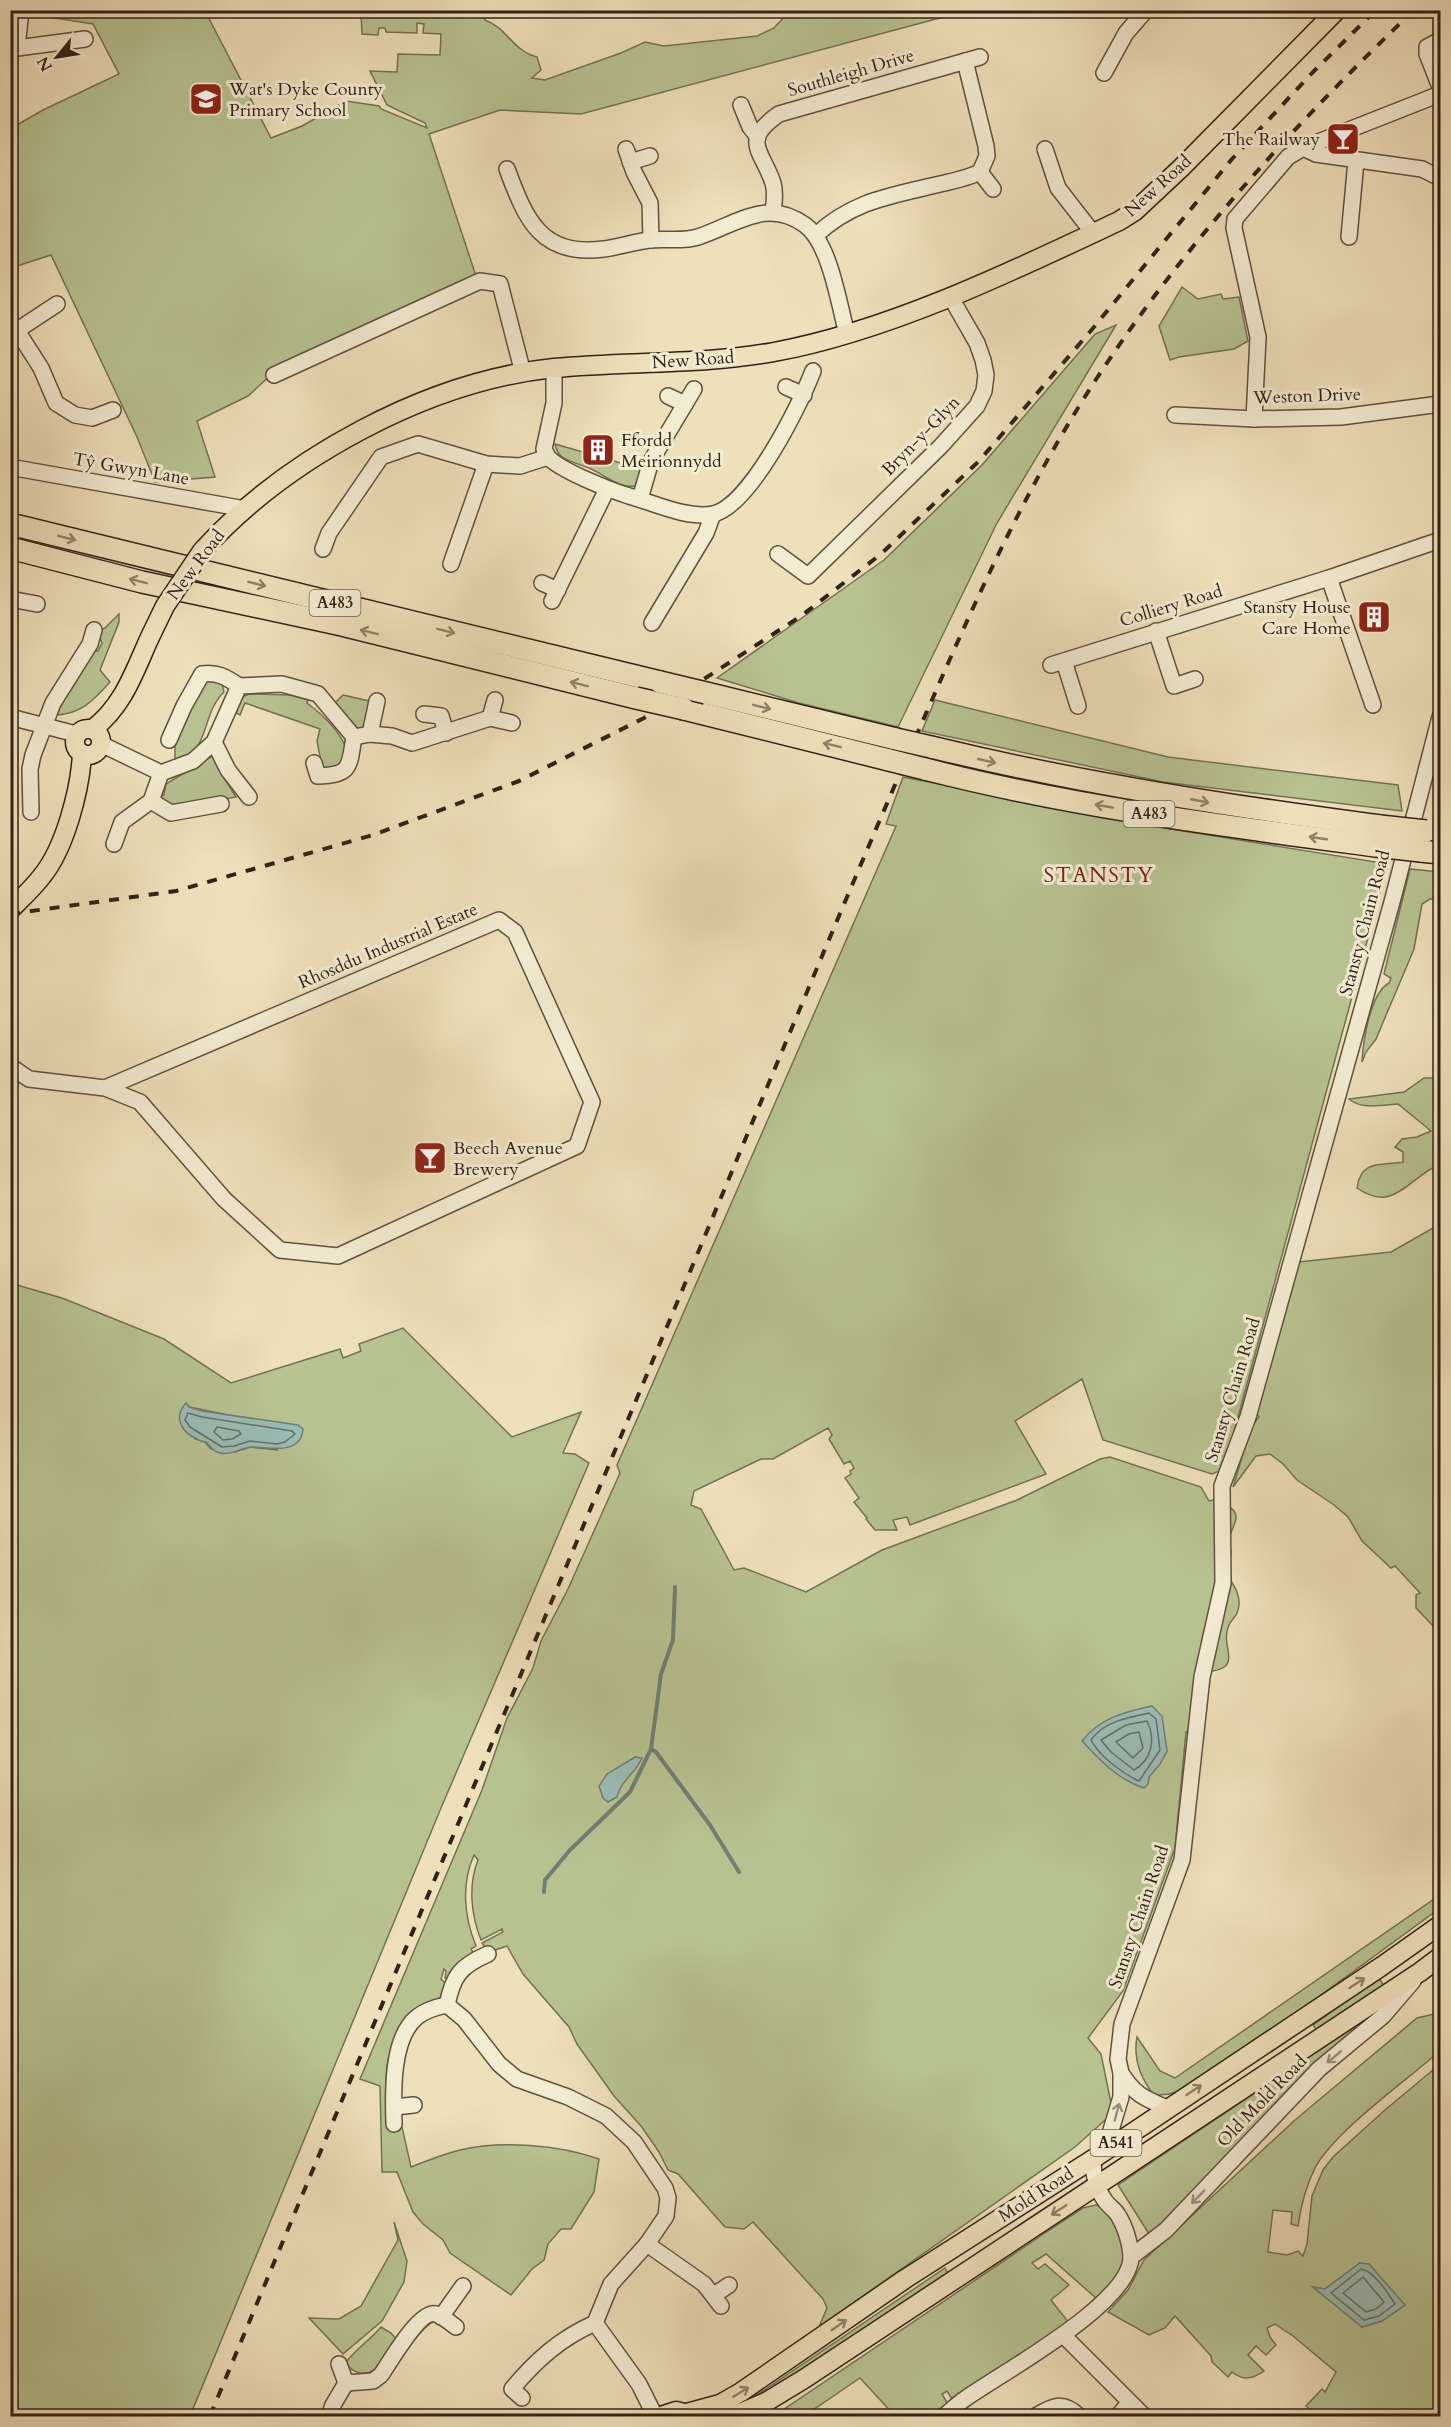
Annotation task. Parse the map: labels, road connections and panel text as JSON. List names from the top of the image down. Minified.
{"streets":{"highway":["A483"],"main road":["New Road","A541","Mold Road"],"street":["Southleigh Drive","Weston Drive","Bryn-y-Glyn","Tŷ Gwyn Lane","Colliery Road","Stansty Chain Road","Rhosddu Industrial Estate","Old Mold Road"]},"crossings":[["New Road","Bryn-y-Glyn"],["New Road","Tŷ Gwyn Lane"],["Stansty Chain Road","Mold Road"],["Old Mold Road","Mold Road"]],"one_way":["Old Mold Road"],"districts":["STANSTY"],"places":{"school or university":["Wat's Dyke County Primary School"],"bar":["The Railway","Beech Avenue Brewery"],"building":["Ffordd Meirionnydd","Stansty House Care Home"]},"north":"bottom left"}
